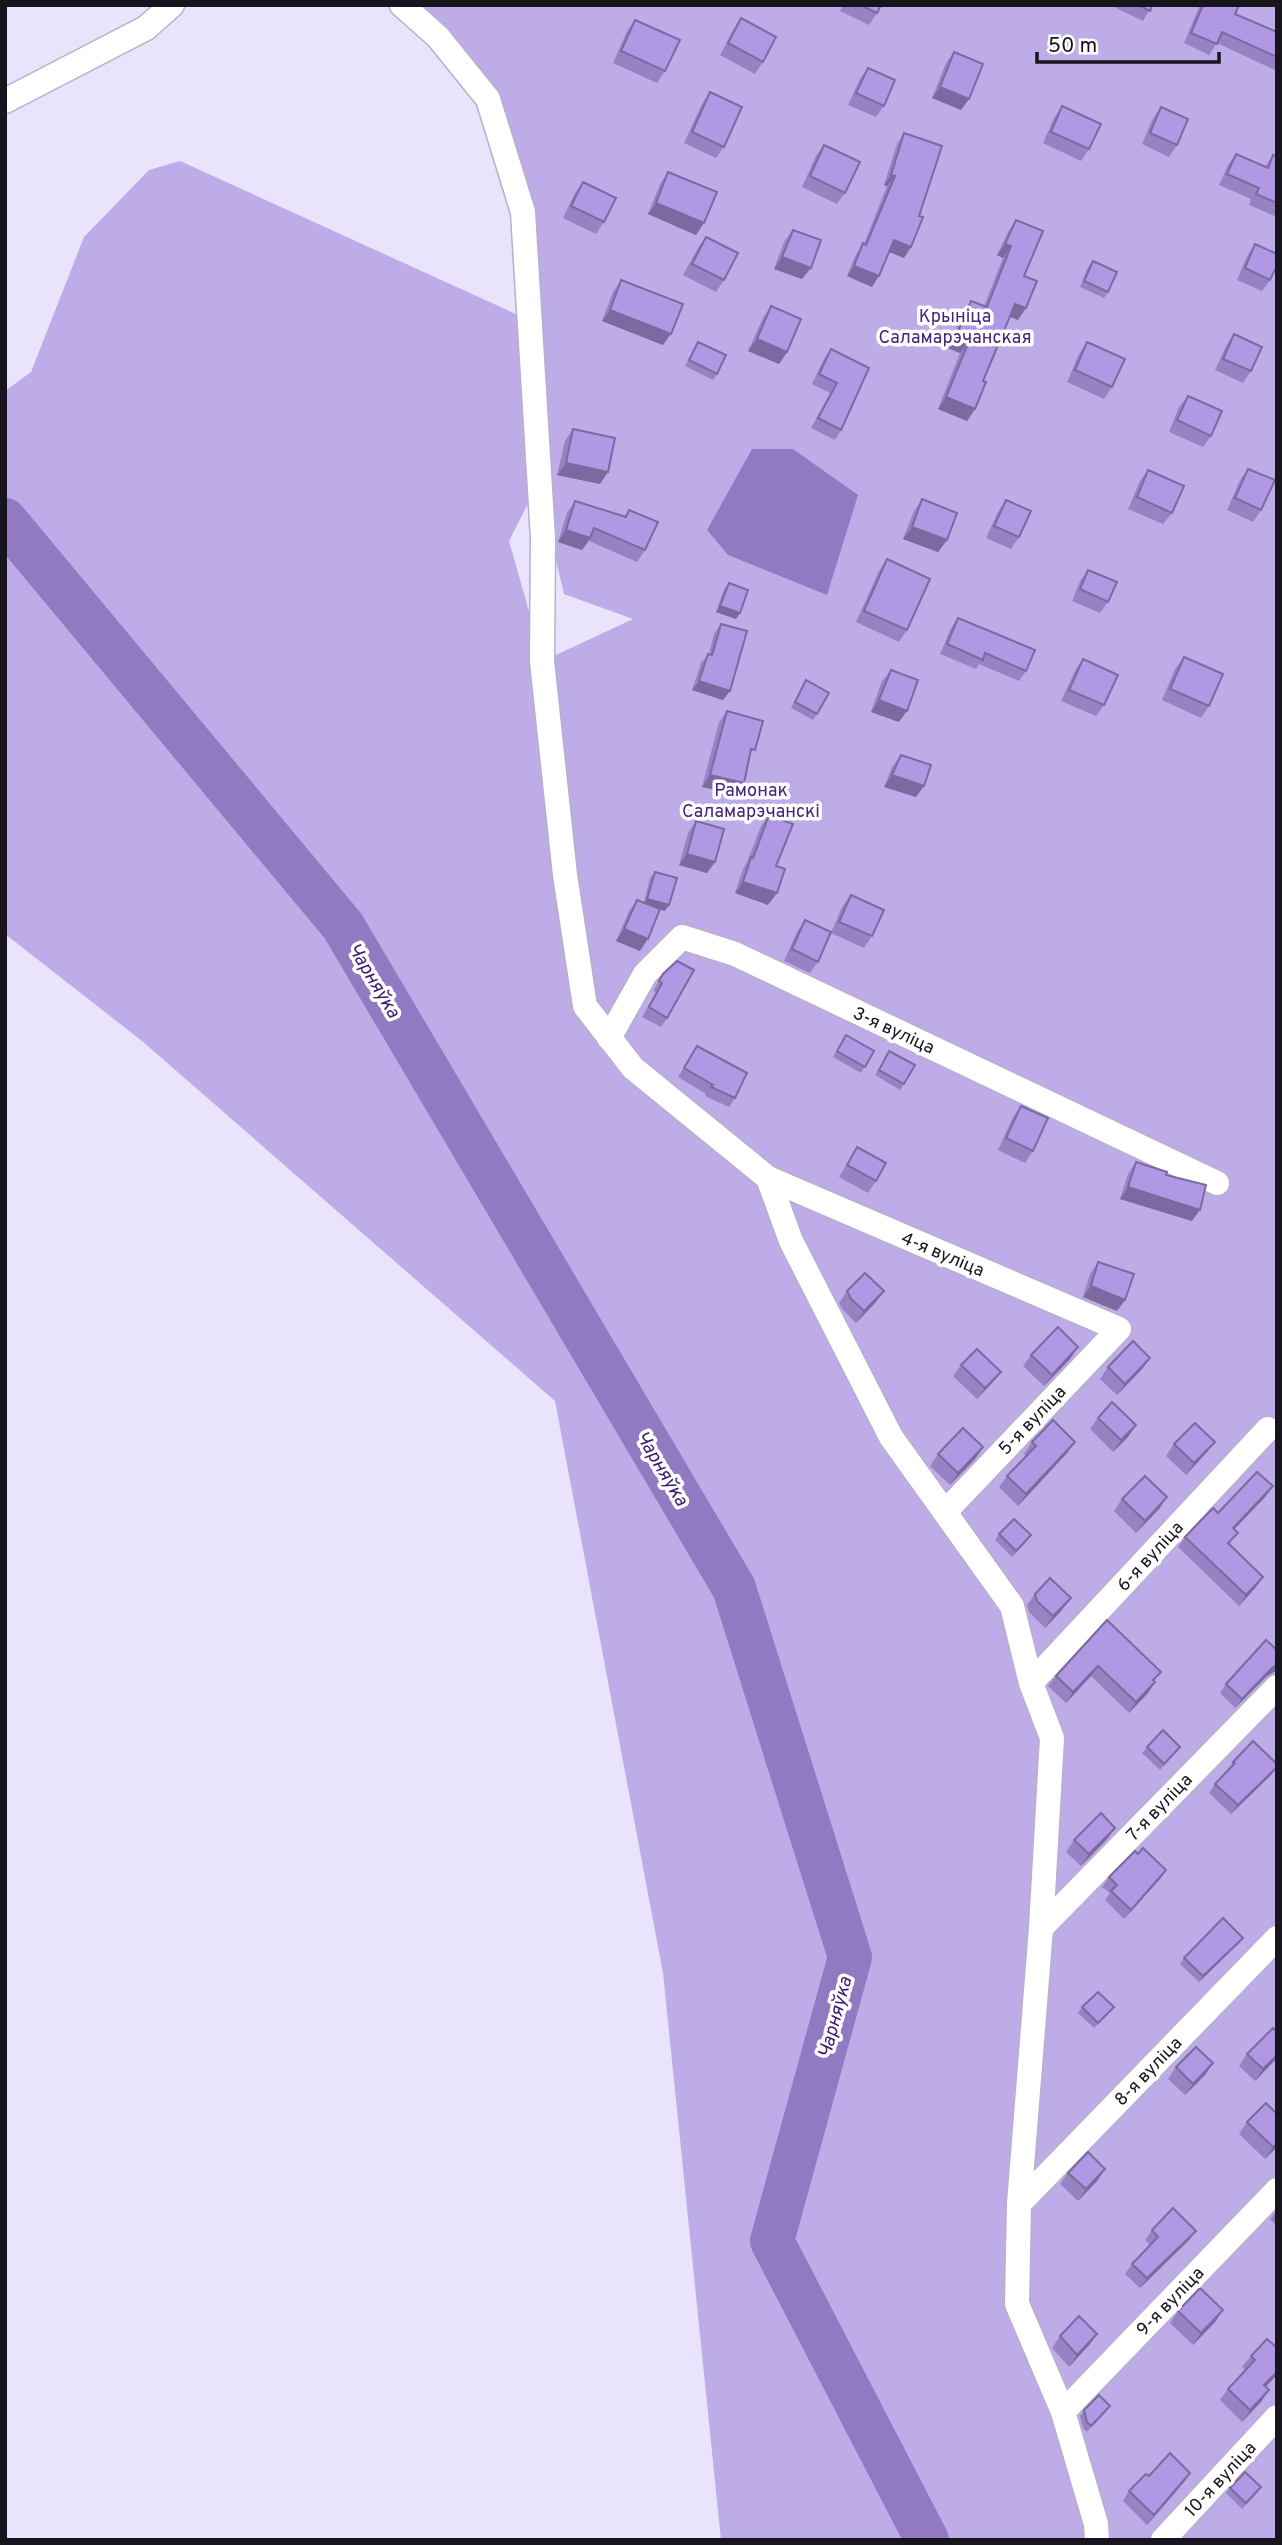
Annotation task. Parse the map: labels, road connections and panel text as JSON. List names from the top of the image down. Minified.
{"streets":{"street":["3-я вуліца","4-я вуліца","5-я вуліца","6-я вуліца","7-я вуліца","8-я вуліца","9-я вуліца","10-я вуліца"]},"crossings":[["4-я вуліца","5-я вуліца"]],"water":["Чарняўка"],"parks":["Крыніца Саламарэчанская","Рамонак Саламарэчанскі"],"scale_bar":"50 m"}
